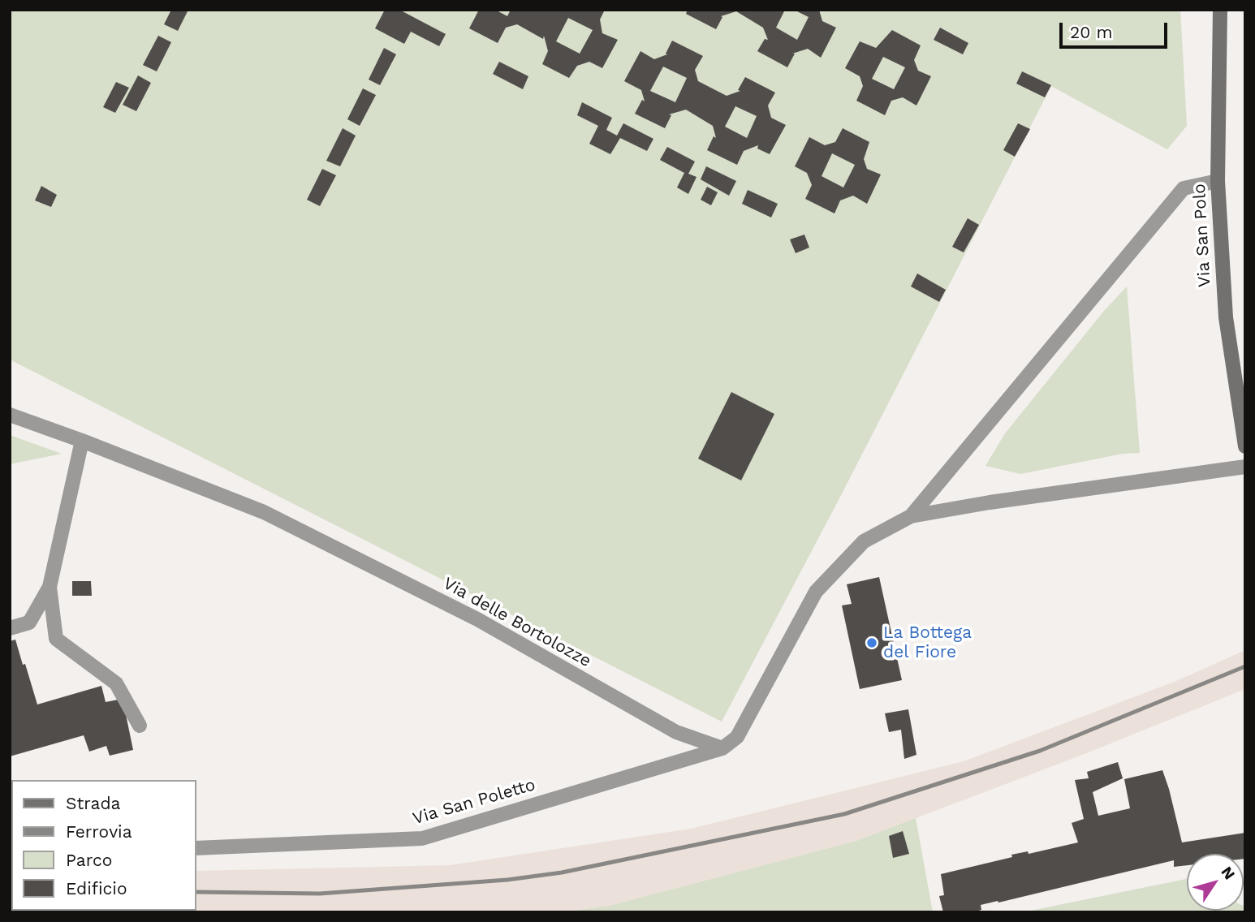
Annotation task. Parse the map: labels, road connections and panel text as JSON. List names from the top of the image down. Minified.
{"streets":{"main road":["Via San Polo"],"street":["Via delle Bortolozze","Via San Poletto"]},"crossings":[["Via delle Bortolozze","Via San Poletto"]],"places":["La Bottega del Fiore"],"legend":["Strada","Ferrovia","Parco","Edificio"],"scale_bar":"20 m","north":"top right"}
